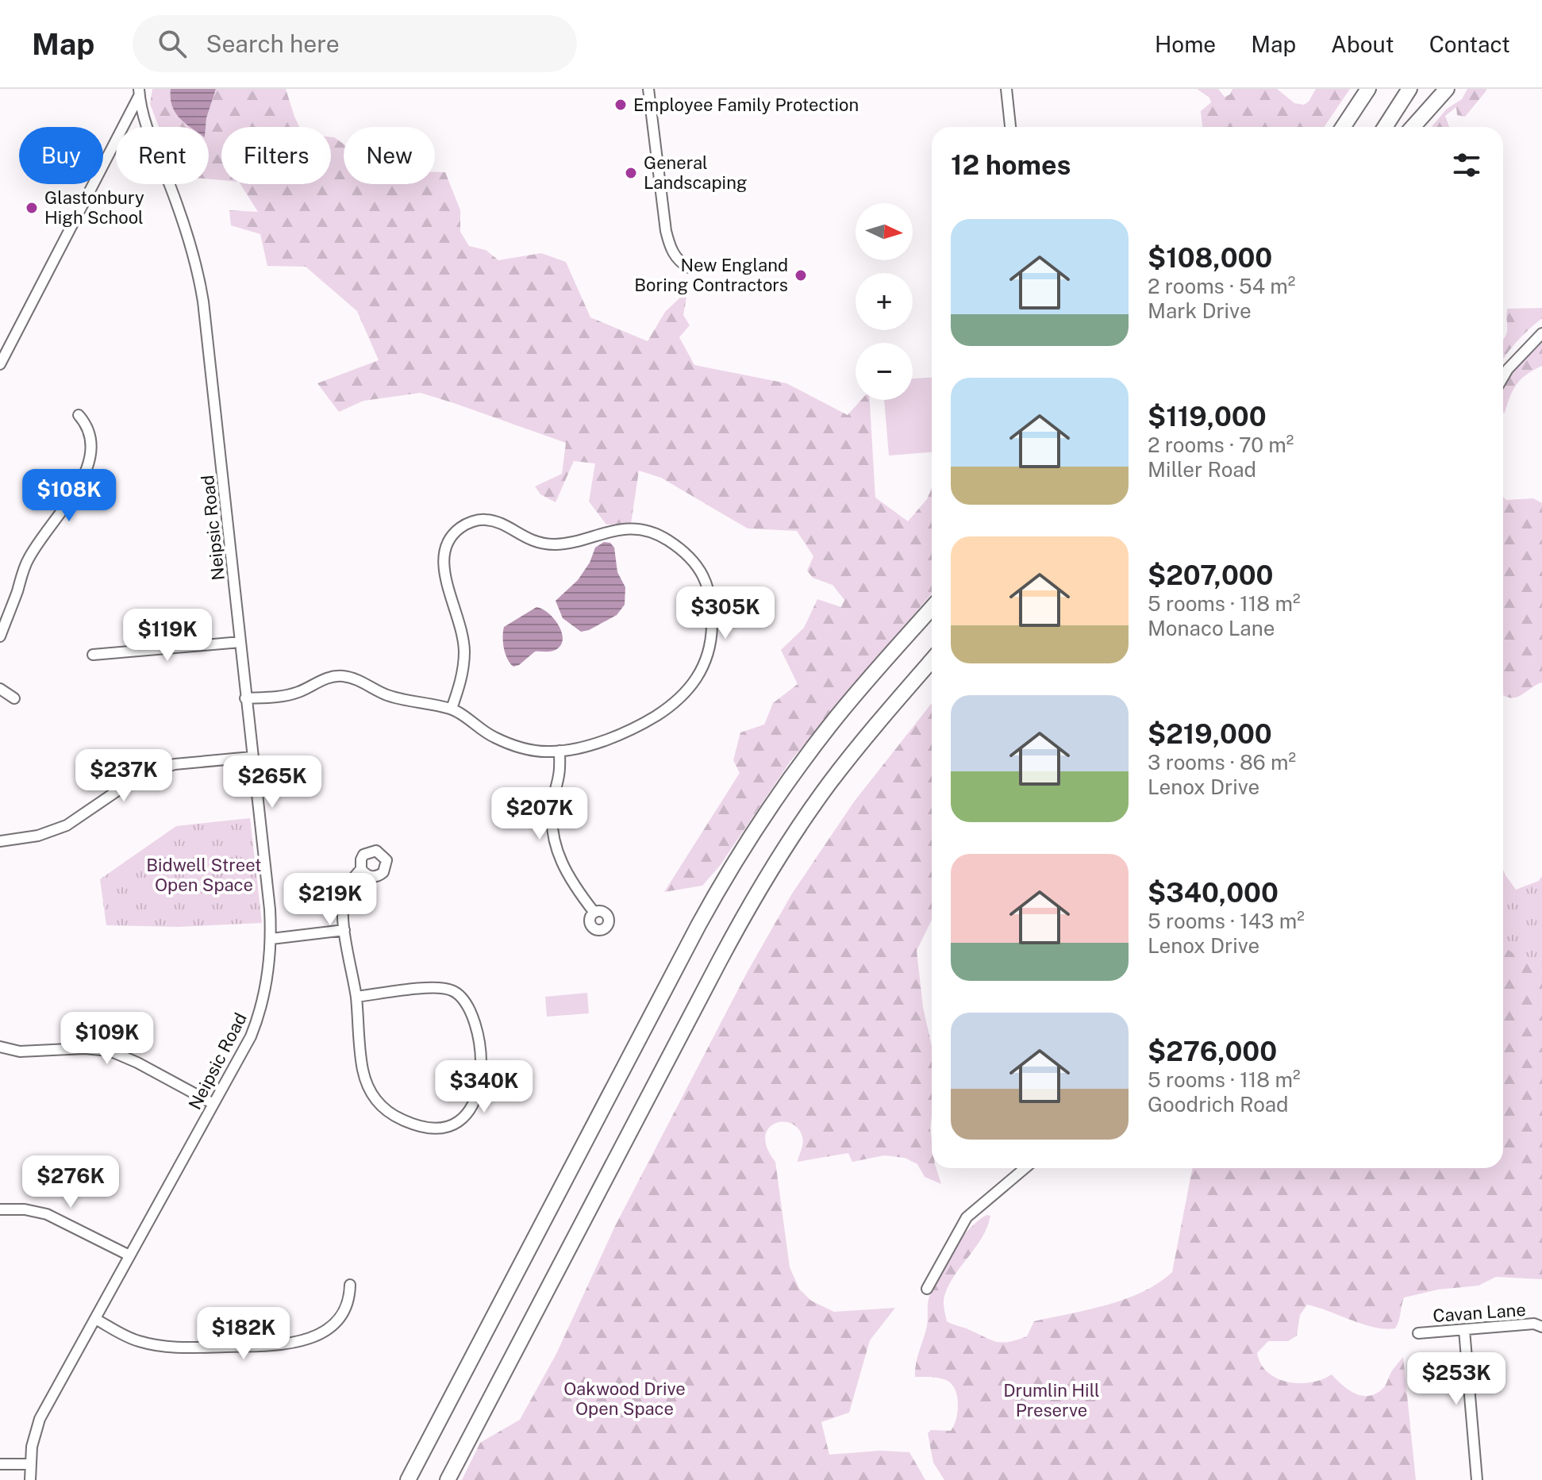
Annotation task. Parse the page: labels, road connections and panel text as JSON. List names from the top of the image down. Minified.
{"streets":{"street":["Neipsic Road","Cavan Lane"]},"parks":["Bidwell Street Open Space","Oakwood Drive Open Space","Drumlin Hill Preserve"],"places":["Employee Family Protection","General Landscaping","Glastonbury High School","New England Boring Contractors"],"north":"right","page":{"header":"Map","search":"Search here","nav":["Home","Map","About","Contact"],"chip":["Buy","Rent","Filters","New"],"heading":"12 homes","map_buttons":["+","−"],"list":[{"name":"$108,000","note":"2 rooms · 54 m² · Mark Drive"},{"name":"$119,000","note":"2 rooms · 70 m² · Miller Road"},{"name":"$207,000","note":"5 rooms · 118 m² · Monaco Lane"},{"name":"$219,000","note":"3 rooms · 86 m² · Lenox Drive"},{"name":"$340,000","note":"5 rooms · 143 m² · Lenox Drive"},{"name":"$276,000","note":"5 rooms · 118 m² · Goodrich Road"}],"price":["$108K","$305K","$119K","$237K","$265K","$207K","$219K","$109K","$340K","$276K","$182K","$253K"]}}
